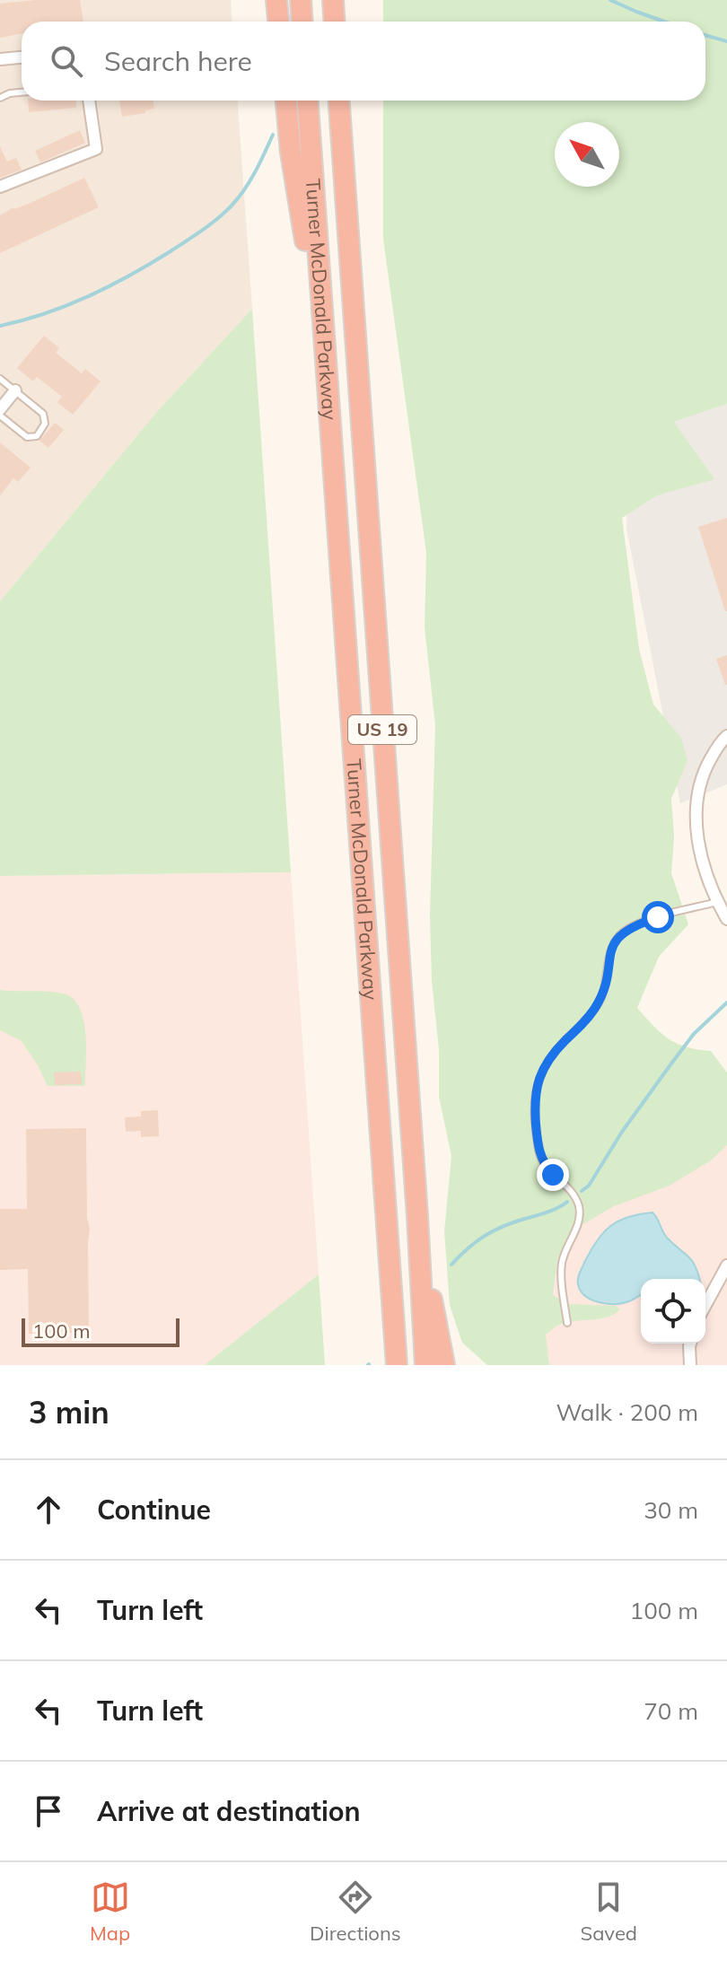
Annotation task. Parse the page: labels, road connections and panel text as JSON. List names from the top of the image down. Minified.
{"streets":{"highway":["Turner McDonald Parkway","US 19"]},"scale_bar":"100 m","north":"top left","page":{"search":"Search here","scale":"100 m","heading":["3 min","Walk · 200 m"],"list":[["Continue","30 m"],["Turn left","100 m"],["Turn left","70 m"],"Arrive at destination"],"nav":["Map","Directions","Saved"]}}
